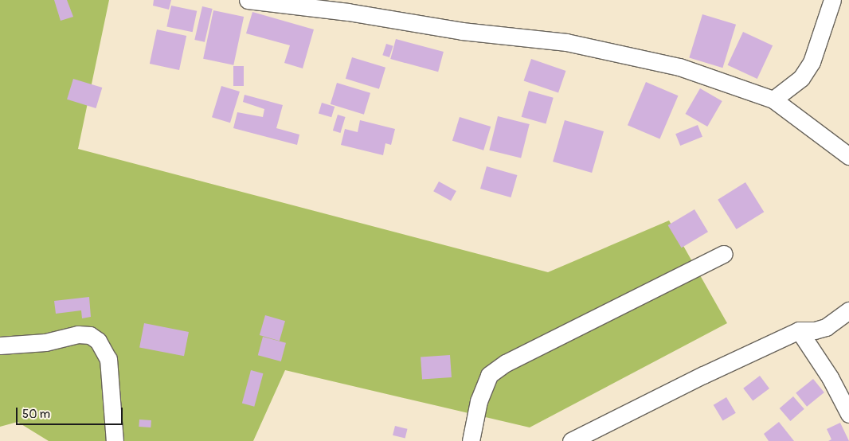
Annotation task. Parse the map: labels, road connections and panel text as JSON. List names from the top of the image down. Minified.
{"scale_bar":"50 m"}
